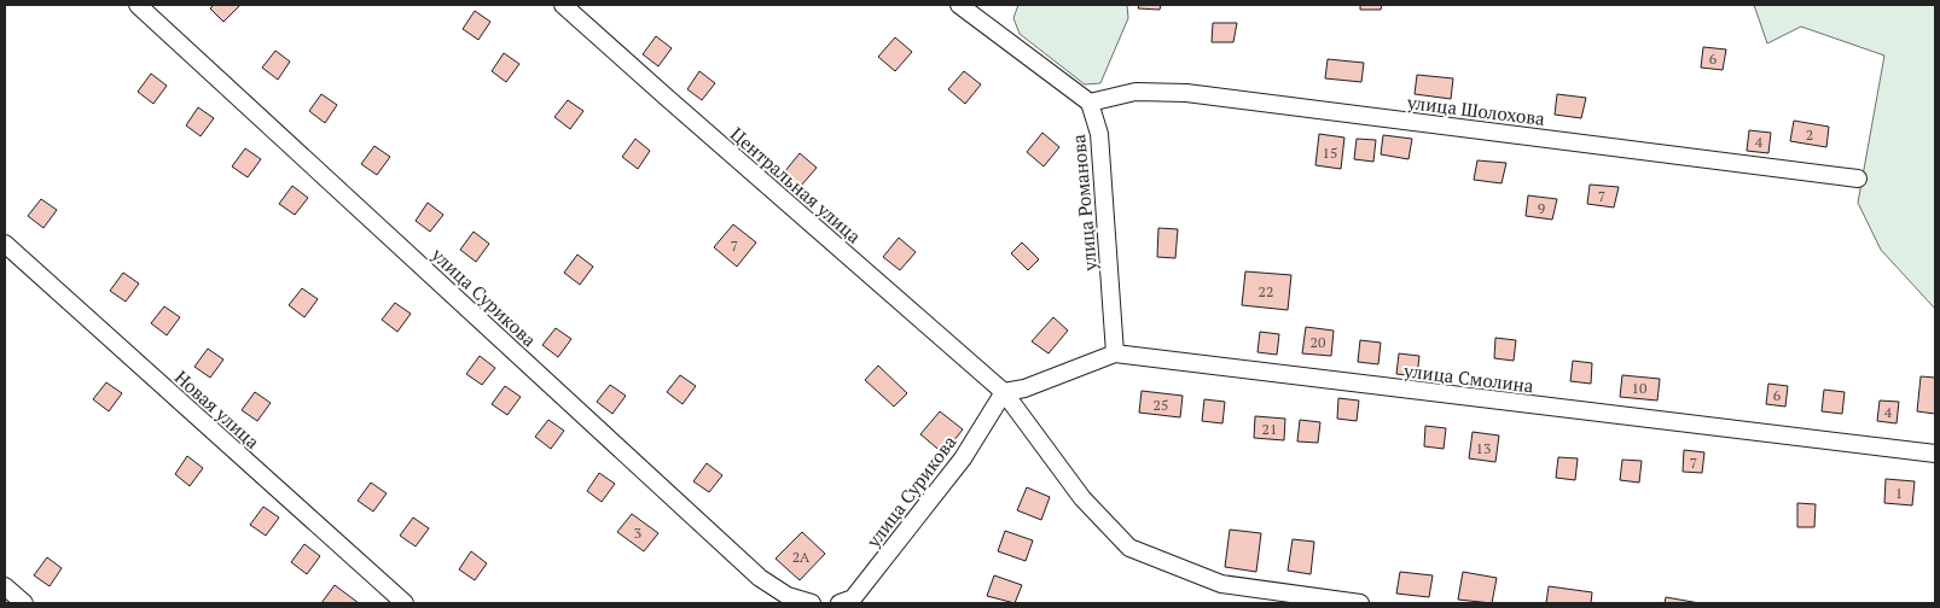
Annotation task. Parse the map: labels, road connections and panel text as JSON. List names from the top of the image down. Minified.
{"streets":{"street":["улица Шолохова","Центральная улица","улица Романова","улица Сурикова","улица Смолина","Новая улица"]},"crossings":[["улица Шолохова","улица Романова"],["Центральная улица","улица Сурикова"],["Центральная улица","улица Смолина"],["улица Романова","улица Смолина"],["улица Сурикова","улица Смолина"]],"house_numbers":["6","2","4","15","7","9","7","22","20","10","6","25","4","21","13","7","1","3","2А"]}
